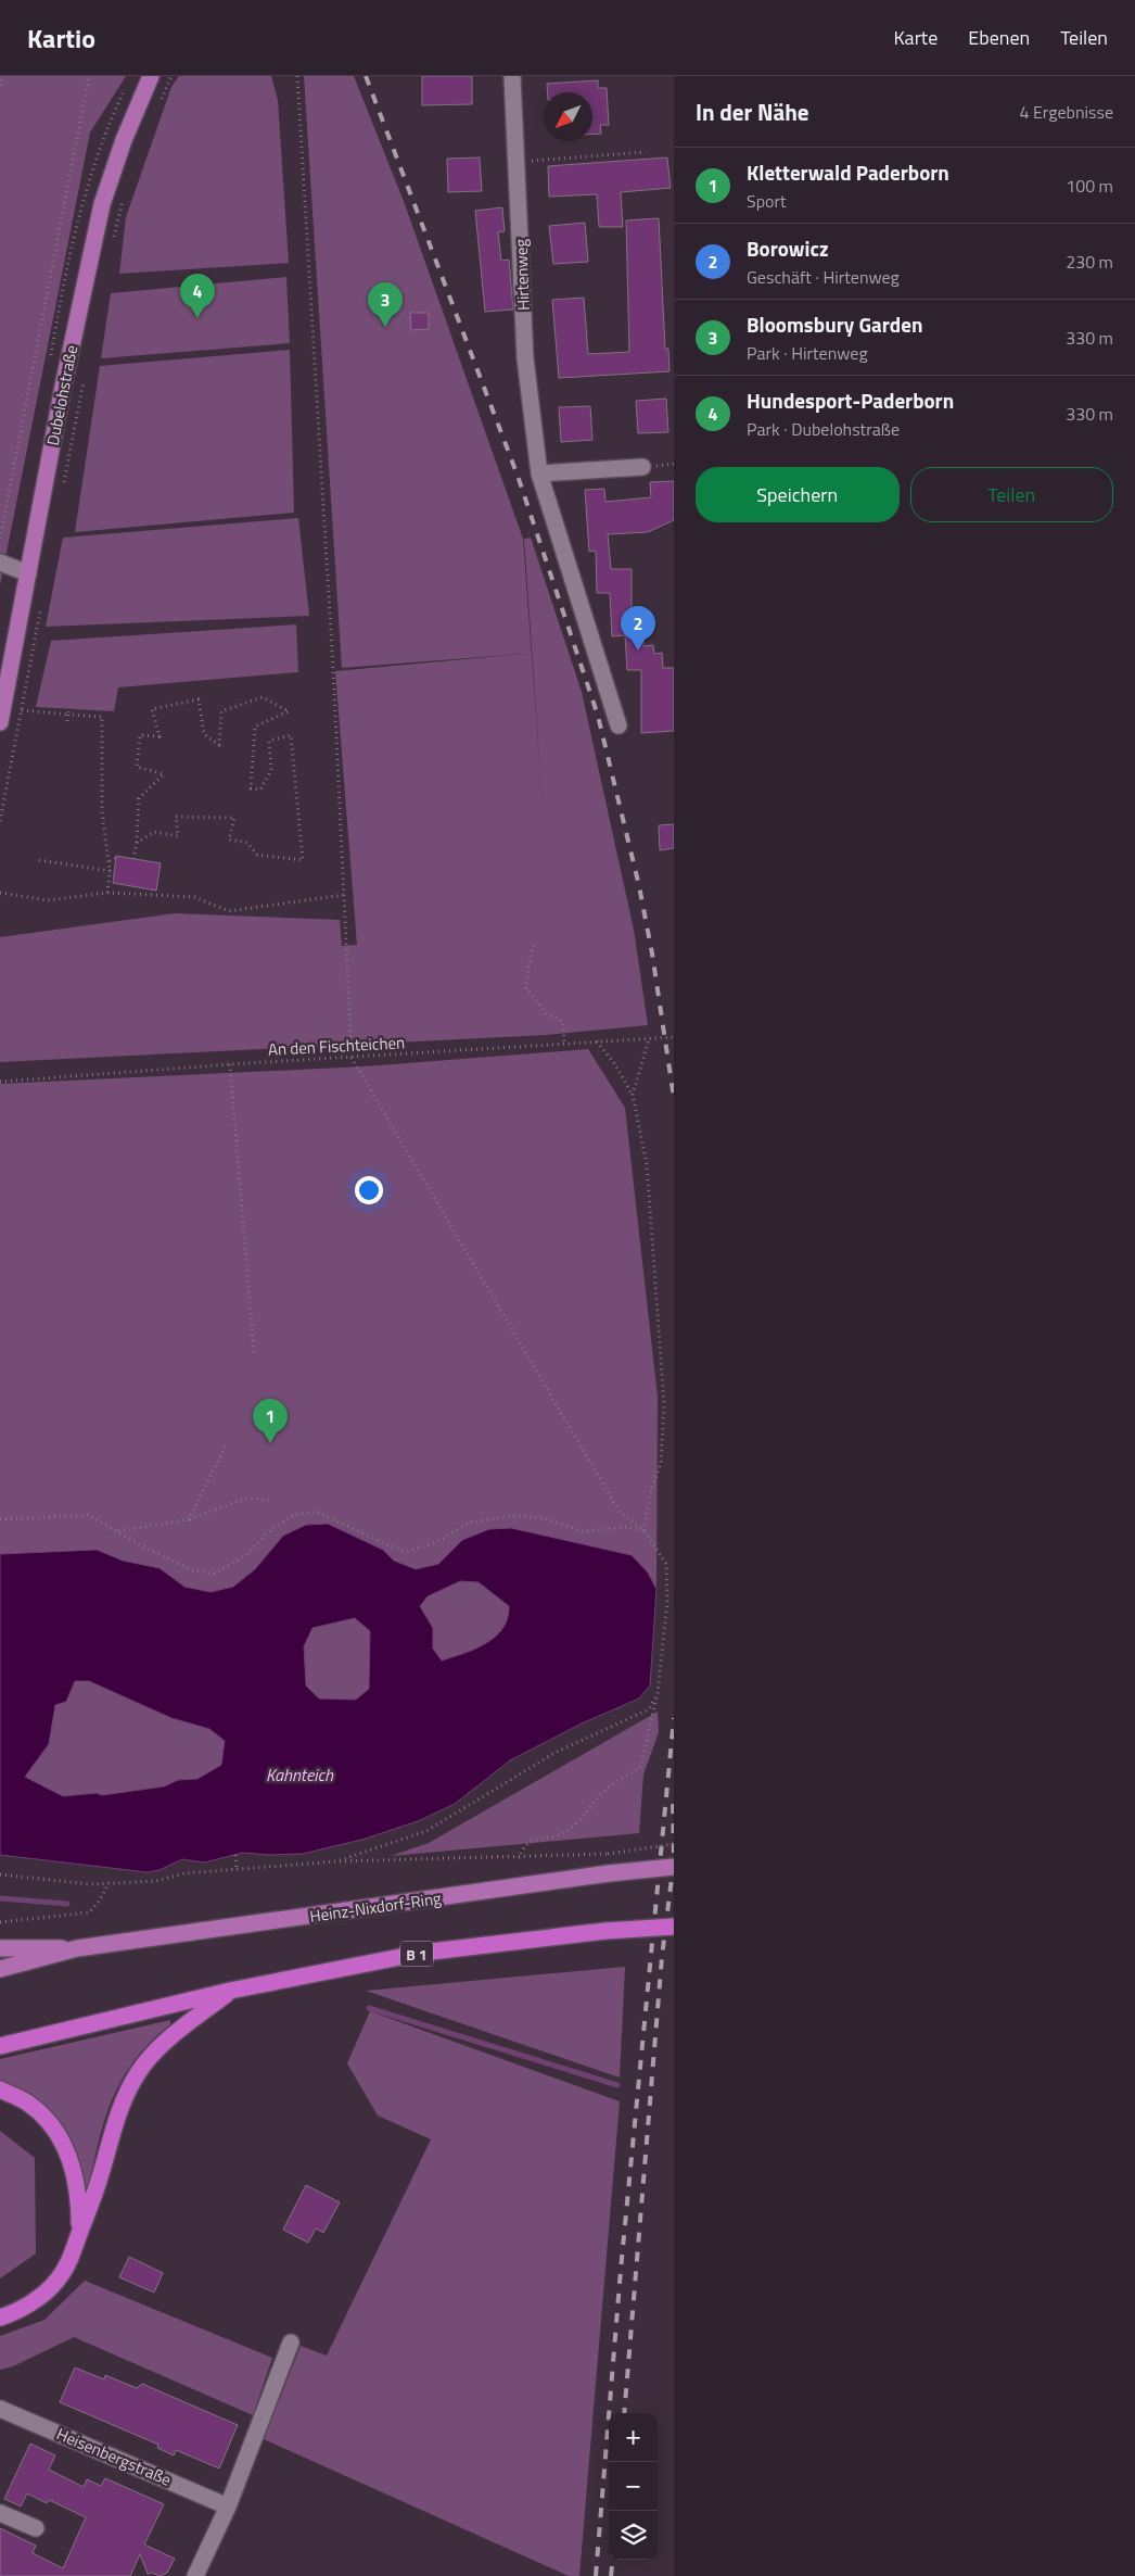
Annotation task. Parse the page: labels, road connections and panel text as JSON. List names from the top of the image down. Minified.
{"streets":{"highway":["B 1"],"main road":["Dubelohstraße","Heinz-Nixdorf-Ring"],"street":["Hirtenweg","Heisenbergstraße"],"path":["An den Fischteichen"]},"water":["Kahnteich"],"north":"bottom left","page":{"header":"Kartio","nav":["Karte","Ebenen","Teilen"],"heading":["In der Nähe","4 Ergebnisse"],"list":[{"mark":"1","name":"Kletterwald Paderborn","note":"Sport","value":"100 m"},{"mark":"2","name":"Borowicz","note":"Geschäft · Hirtenweg","value":"230 m"},{"mark":"3","name":"Bloomsbury Garden","note":"Park · Hirtenweg","value":"330 m"},{"mark":"4","name":"Hundesport-Paderborn","note":"Park · Dubelohstraße","value":"330 m"}],"pins":["4","3","2","1"],"buttons":["Speichern","Teilen"],"map_buttons":["+","−"]}}
